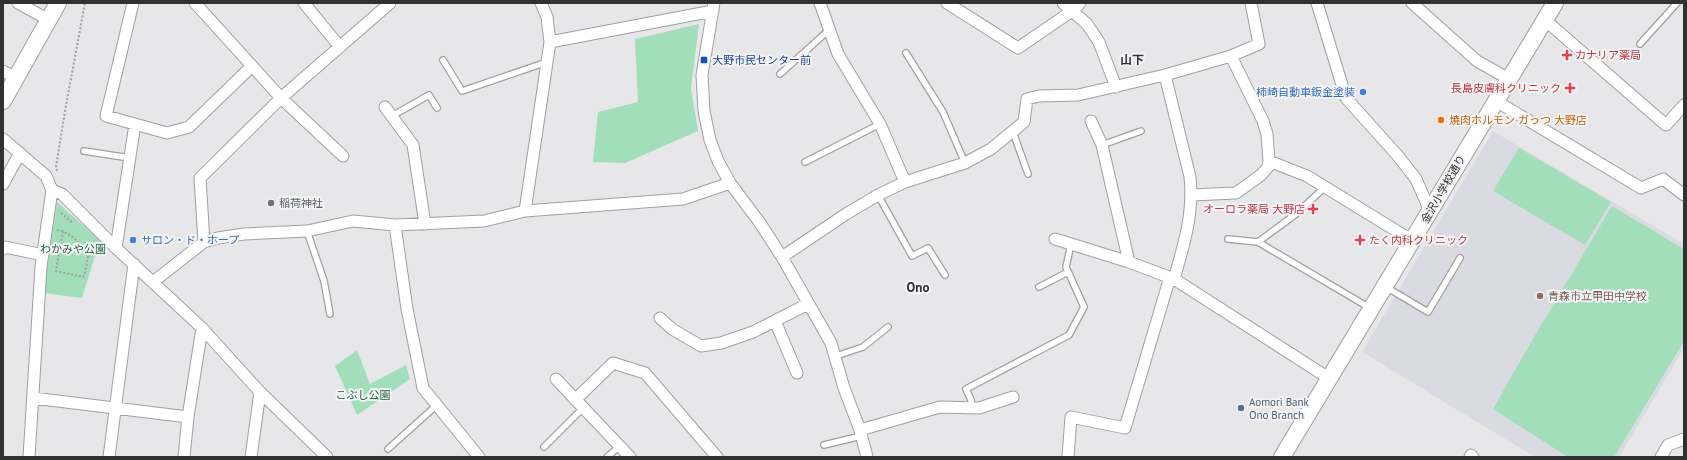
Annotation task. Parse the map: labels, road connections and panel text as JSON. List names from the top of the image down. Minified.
{"streets":{"street":["金沢小学校通り"]},"districts":["山下","Ono"],"parks":["わかみや公園","こぶし公園"],"places":{"health":["カナリア薬局","長島皮膚科クリニック","オーロラ薬局 大野店","たく内科クリニック"],"transit":["大野市民センター前"],"other":["柿崎自動車鈑金塗装","焼肉ホルモン ガっつ 大野店","稲荷神社","サロン・ド・ホープ","青森市立甲田中学校","Aomori Bank Ono Branch"]}}
